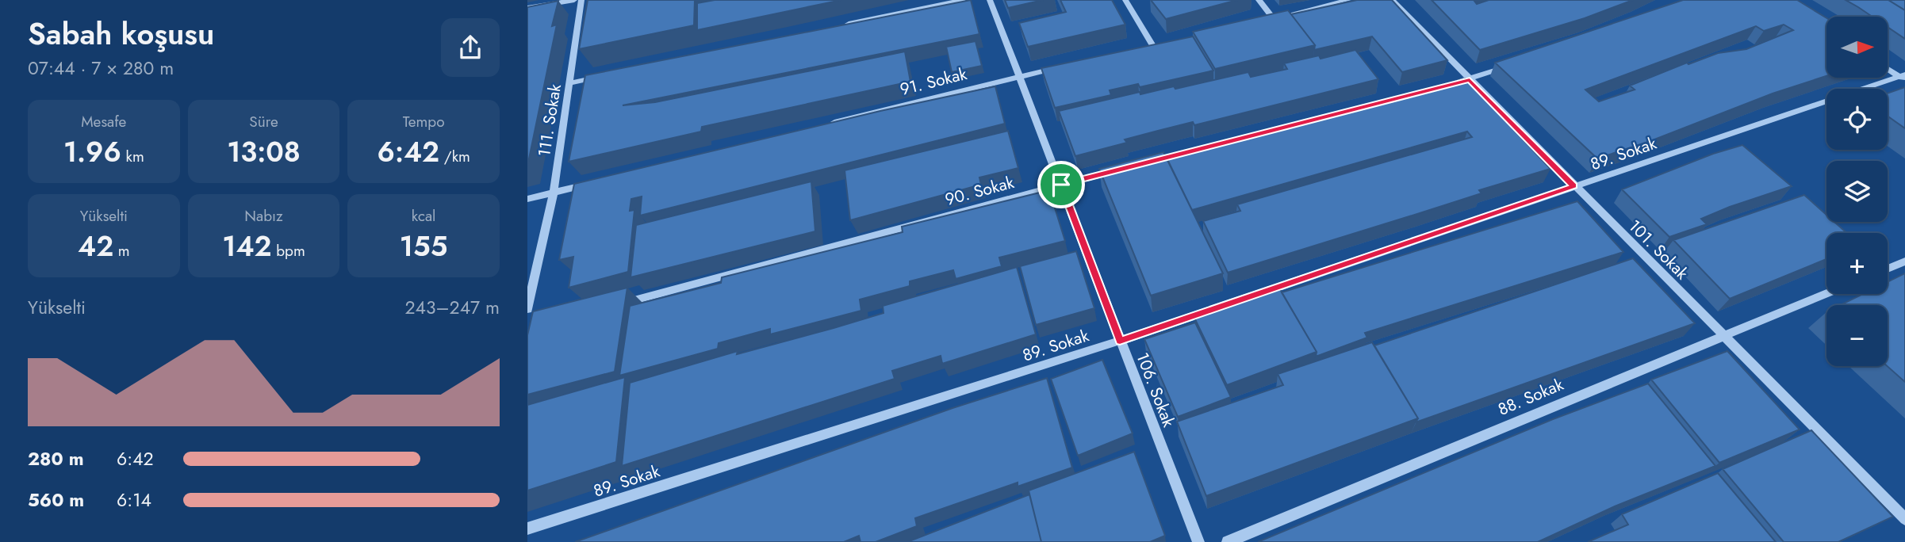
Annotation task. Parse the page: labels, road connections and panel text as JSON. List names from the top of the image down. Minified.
{"streets":{"street":["91. Sokak","111. Sokak","89. Sokak","90. Sokak","101. Sokak","106. Sokak","88. Sokak"]},"crossings":[["91. Sokak","106. Sokak"],["89. Sokak","101. Sokak"],["89. Sokak","106. Sokak"],["90. Sokak","106. Sokak"],["101. Sokak","88. Sokak"]],"north":"right","page":{"heading":["Sabah koşusu","07:44 · 7 × 280 m"],"map_buttons":["+","−"],"stats":[["Mesafe","1.96 km"],["Süre","13:08"],["Tempo","6:42 /km"],["Yükselti","42 m"],["Nabız","142 bpm"],["kcal","155"]],"chart":["Yükselti","243–247 m"],"list":[{"name":"280 m","note":"6:42"},{"name":"560 m","note":"6:14"}]}}
